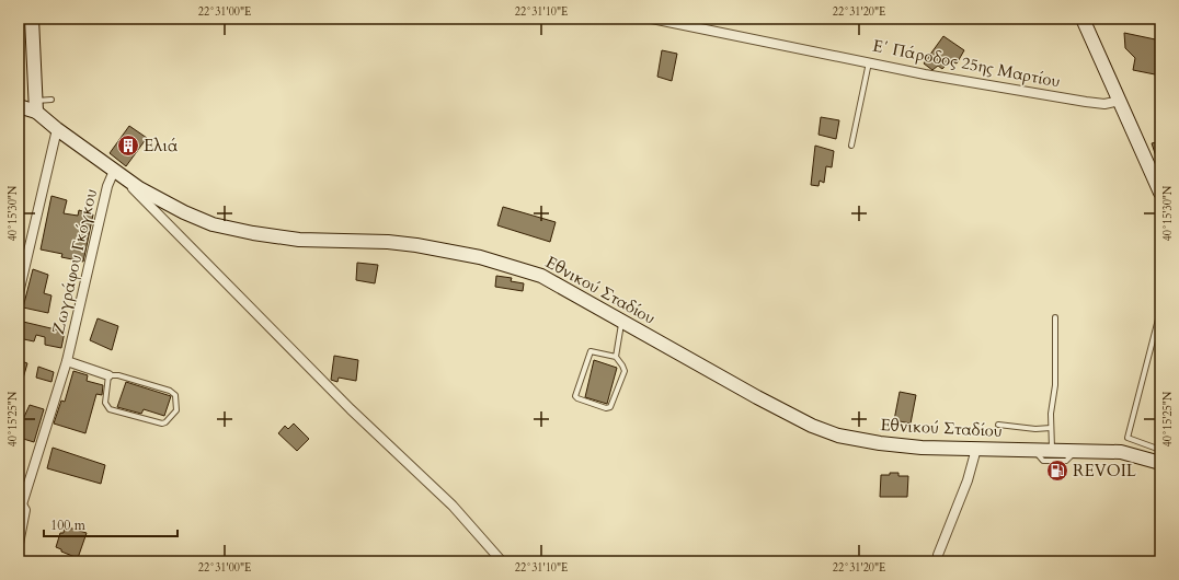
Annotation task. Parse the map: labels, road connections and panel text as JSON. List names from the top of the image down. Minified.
{"streets":{"street":["Ε΄ Πάροδος 25ης Μαρτίου","Ζωγράφου Γκόγκου","Εθνικού Σταδίου"]},"crossings":[["Ζωγράφου Γκόγκου","Εθνικού Σταδίου"]],"places":{"building":["Ελιά"],"fuel station":["REVOIL"]},"scale_bar":"100 m","coordinates":["22°31'00\"E","22°31'10\"E","22°31'20\"E","40°15'30\"N","40°15'25\"N"]}
